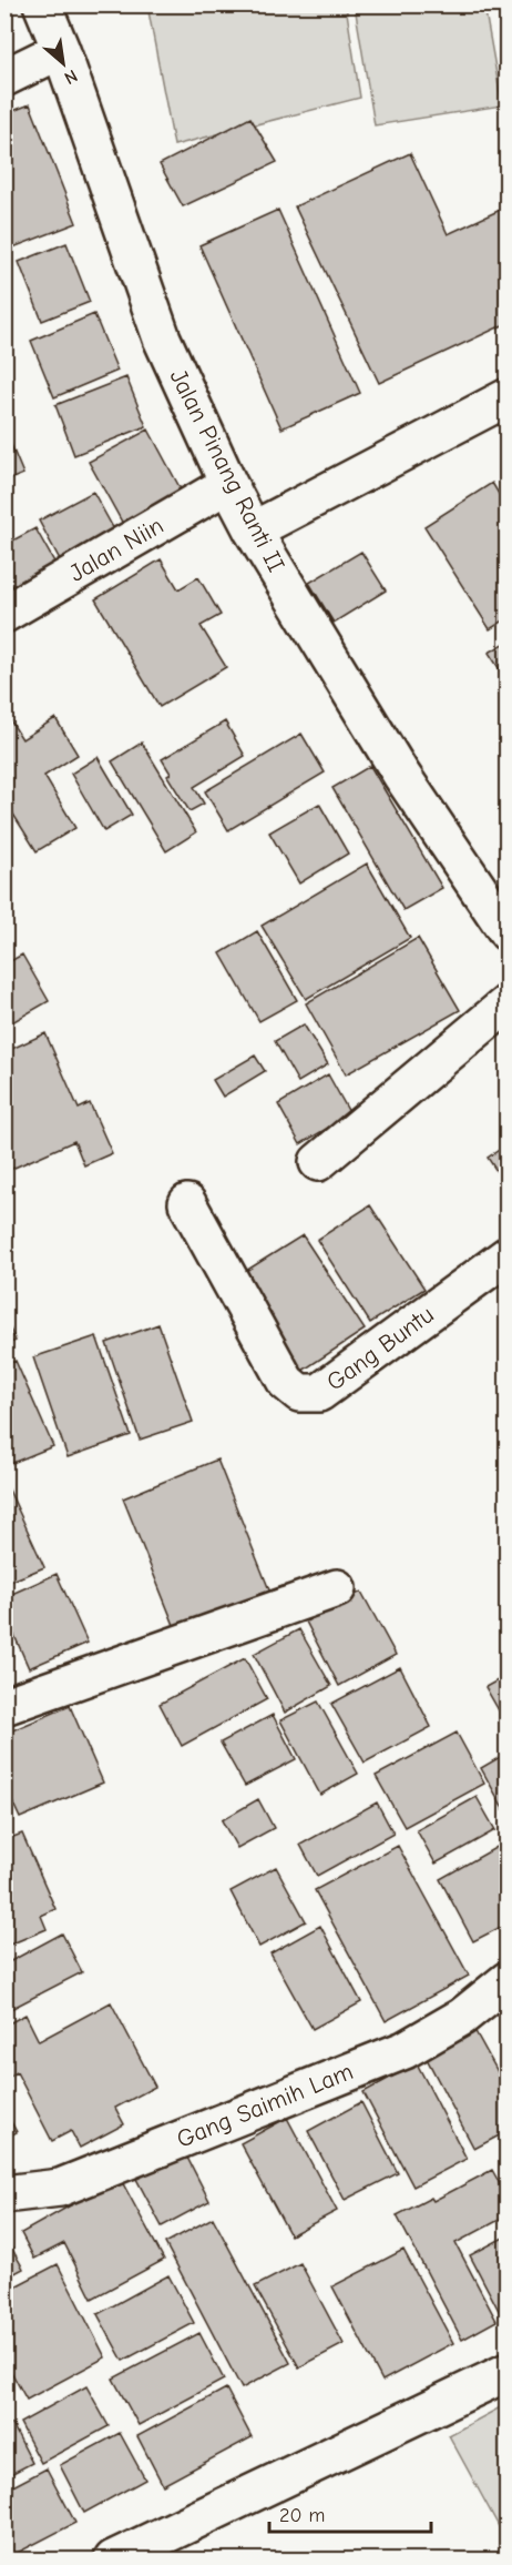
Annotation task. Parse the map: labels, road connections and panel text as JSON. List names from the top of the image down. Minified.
{"streets":{"street":["Jalan Pinang Ranti II","Jalan Niin","Gang Buntu","Gang Saimih Lam"]},"crossings":[["Jalan Pinang Ranti II","Jalan Niin"]],"scale_bar":"20 m","north":"bottom right"}
